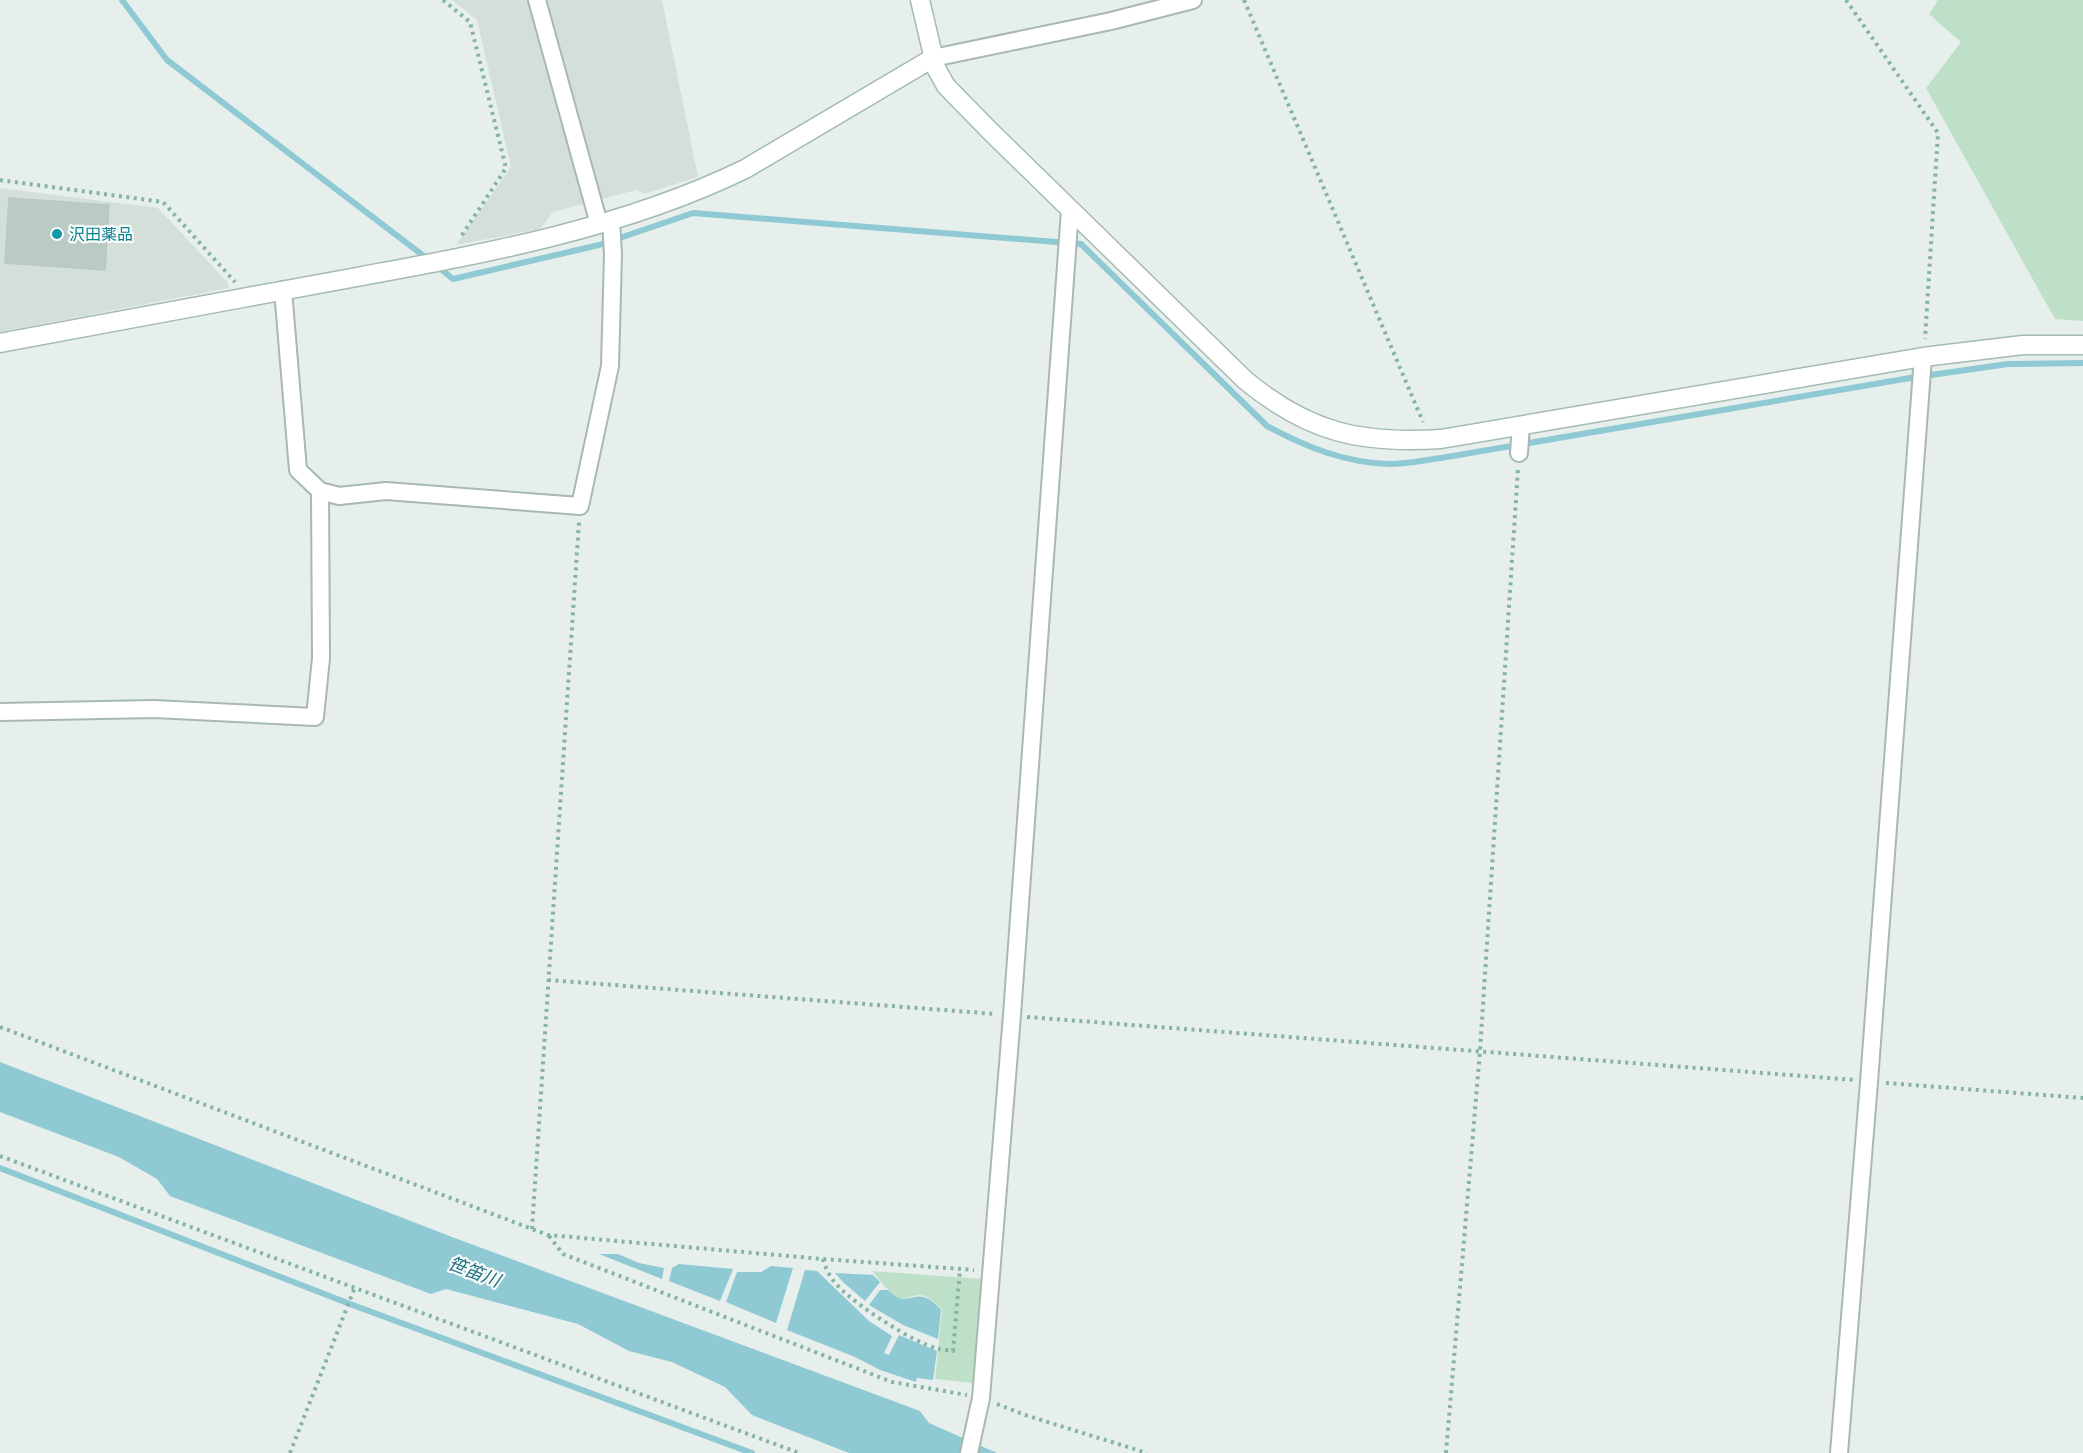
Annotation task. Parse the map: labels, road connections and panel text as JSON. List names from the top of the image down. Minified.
{"water":["笹笛川"],"places":["沢田薬品"]}
